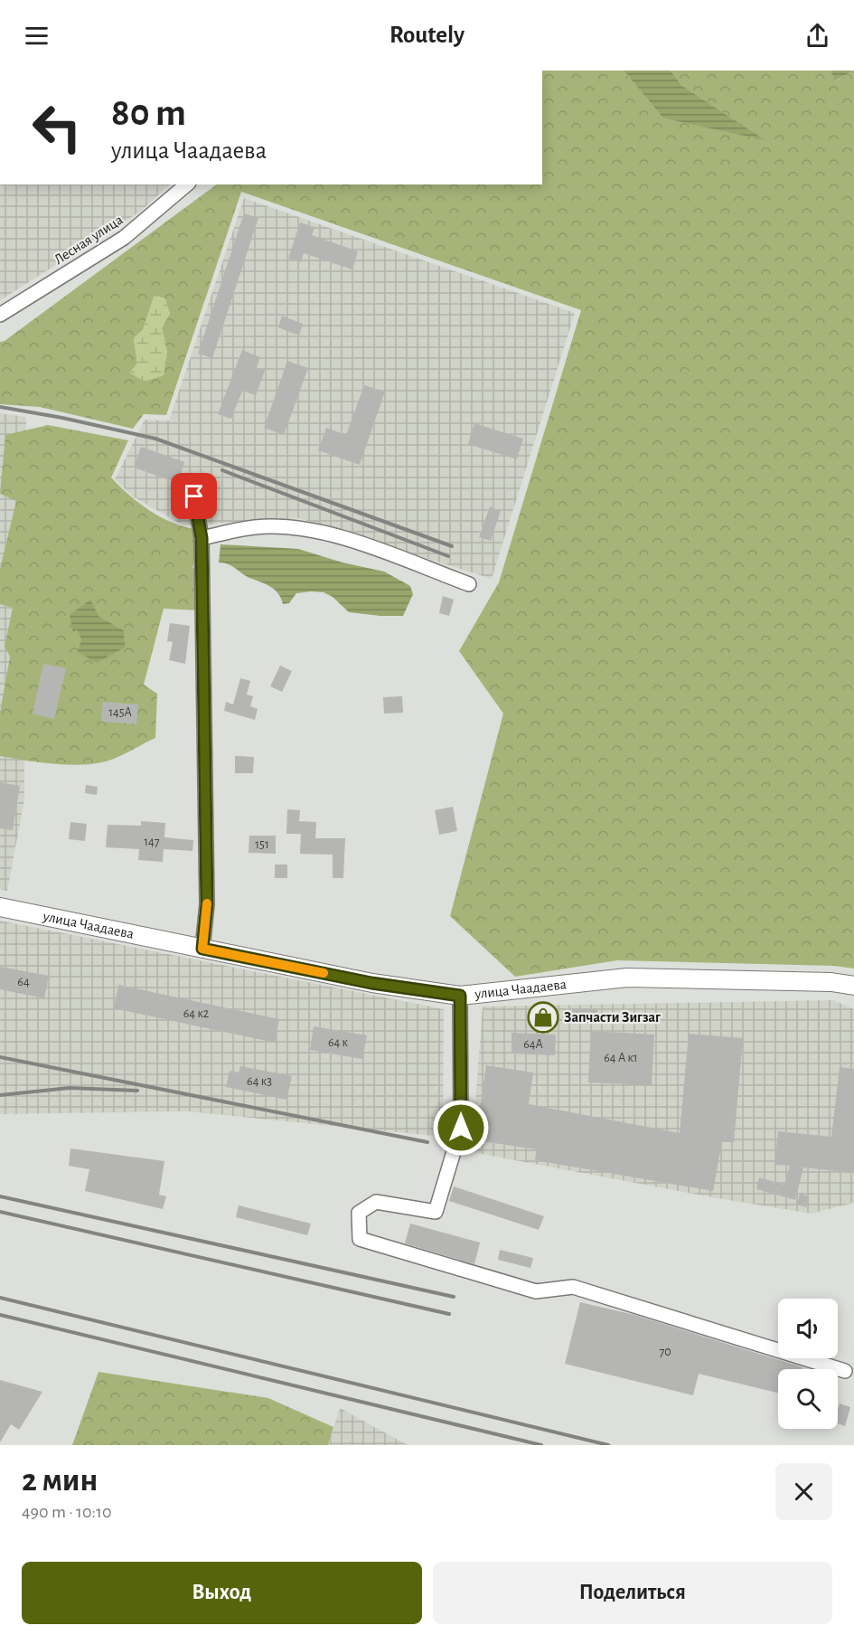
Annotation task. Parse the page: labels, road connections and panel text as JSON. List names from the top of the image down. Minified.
{"streets":{"main road":["улица Чаадаева"],"street":["Лесная улица"]},"places":{"shop":["Запчасти Зигзаг"]},"house_numbers":["145А","147","151","64","64 к2","64 к","64А","64 А к1","64 к3","70"],"page":{"header":"Routely","turn":["80 m","улица Чаадаева"],"heading":["2 мин","490 m · 10:10"],"buttons":["Выход","Поделиться"]}}
